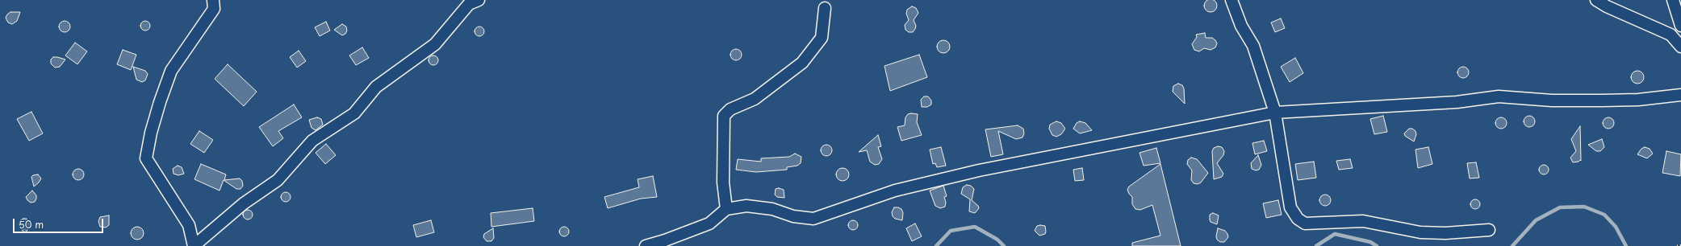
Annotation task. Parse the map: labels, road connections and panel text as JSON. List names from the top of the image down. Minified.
{"scale_bar":"50 m"}
